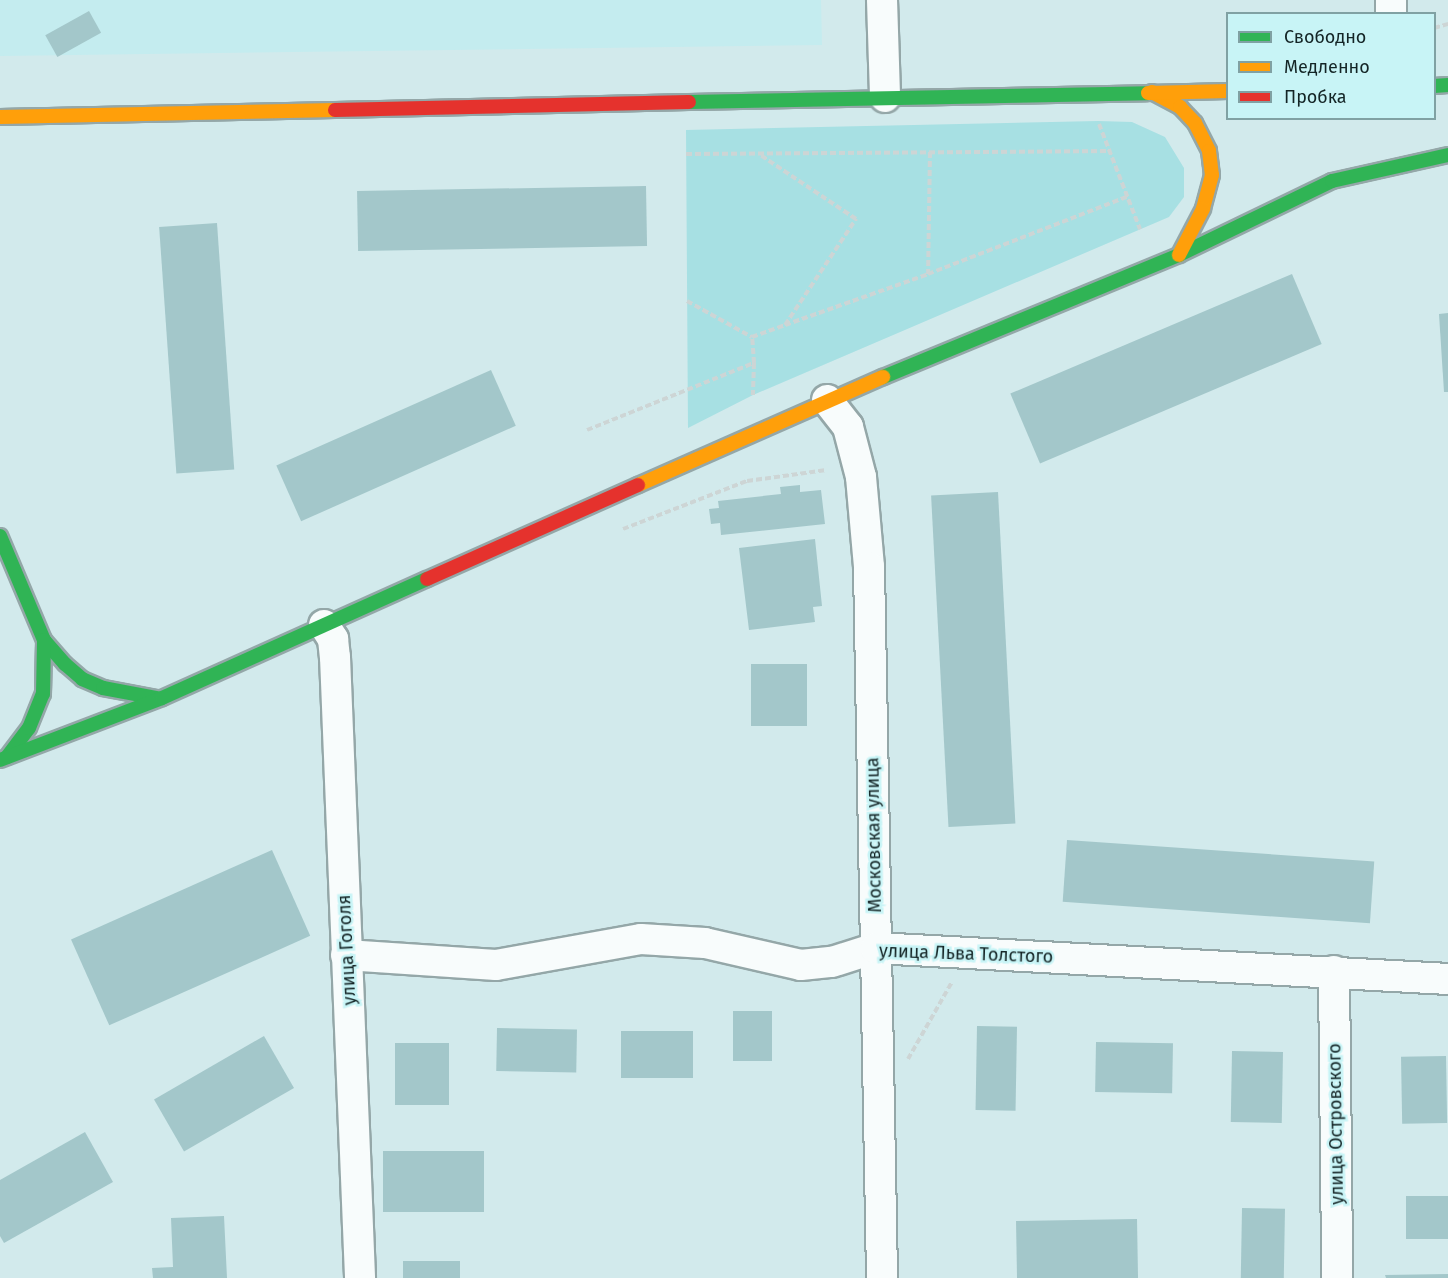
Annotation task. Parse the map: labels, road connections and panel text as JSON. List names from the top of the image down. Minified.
{"streets":{"street":["Московская улица","улица Гоголя","улица Льва Толстого","улица Островского"]},"crossings":[["Московская улица","улица Льва Толстого"],["улица Гоголя","улица Льва Толстого"],["улица Льва Толстого","улица Островского"]],"legend":["Свободно","Медленно","Пробка"]}
